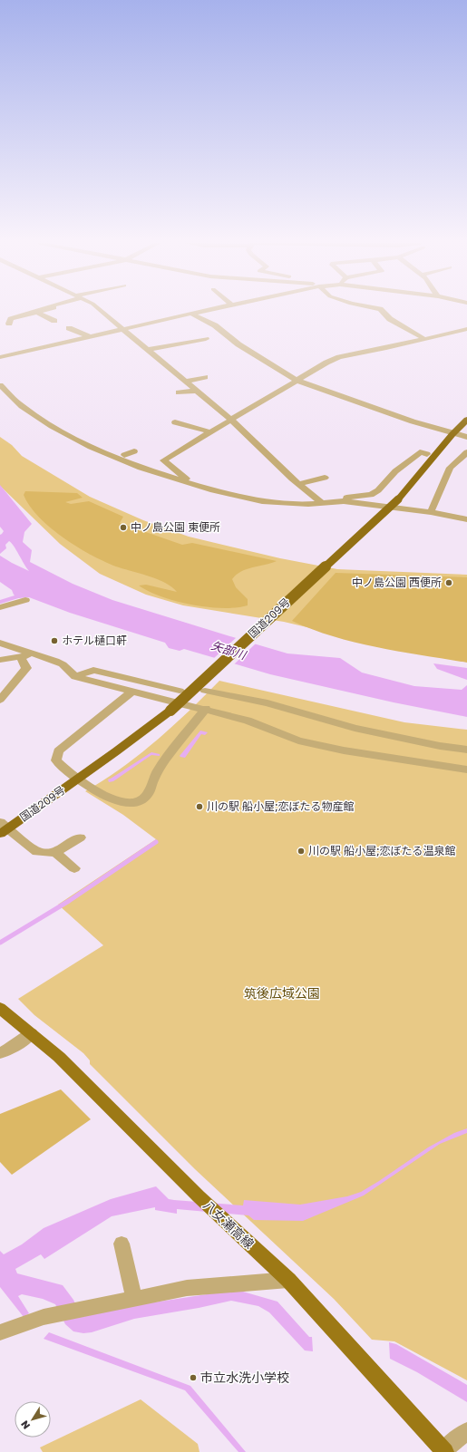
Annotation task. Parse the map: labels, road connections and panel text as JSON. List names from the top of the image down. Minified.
{"streets":{"highway":["国道209号"],"main road":["八女瀬高線"]},"water":["矢部川"],"parks":["筑後広域公園"],"places":["中ノ島公園 東便所","中ノ島公園 西便所","ホテル樋口軒","川の駅 船小屋;恋ぼたる物産館","川の駅 船小屋;恋ぼたる温泉館","市立水洗小学校"],"north":"bottom left"}
